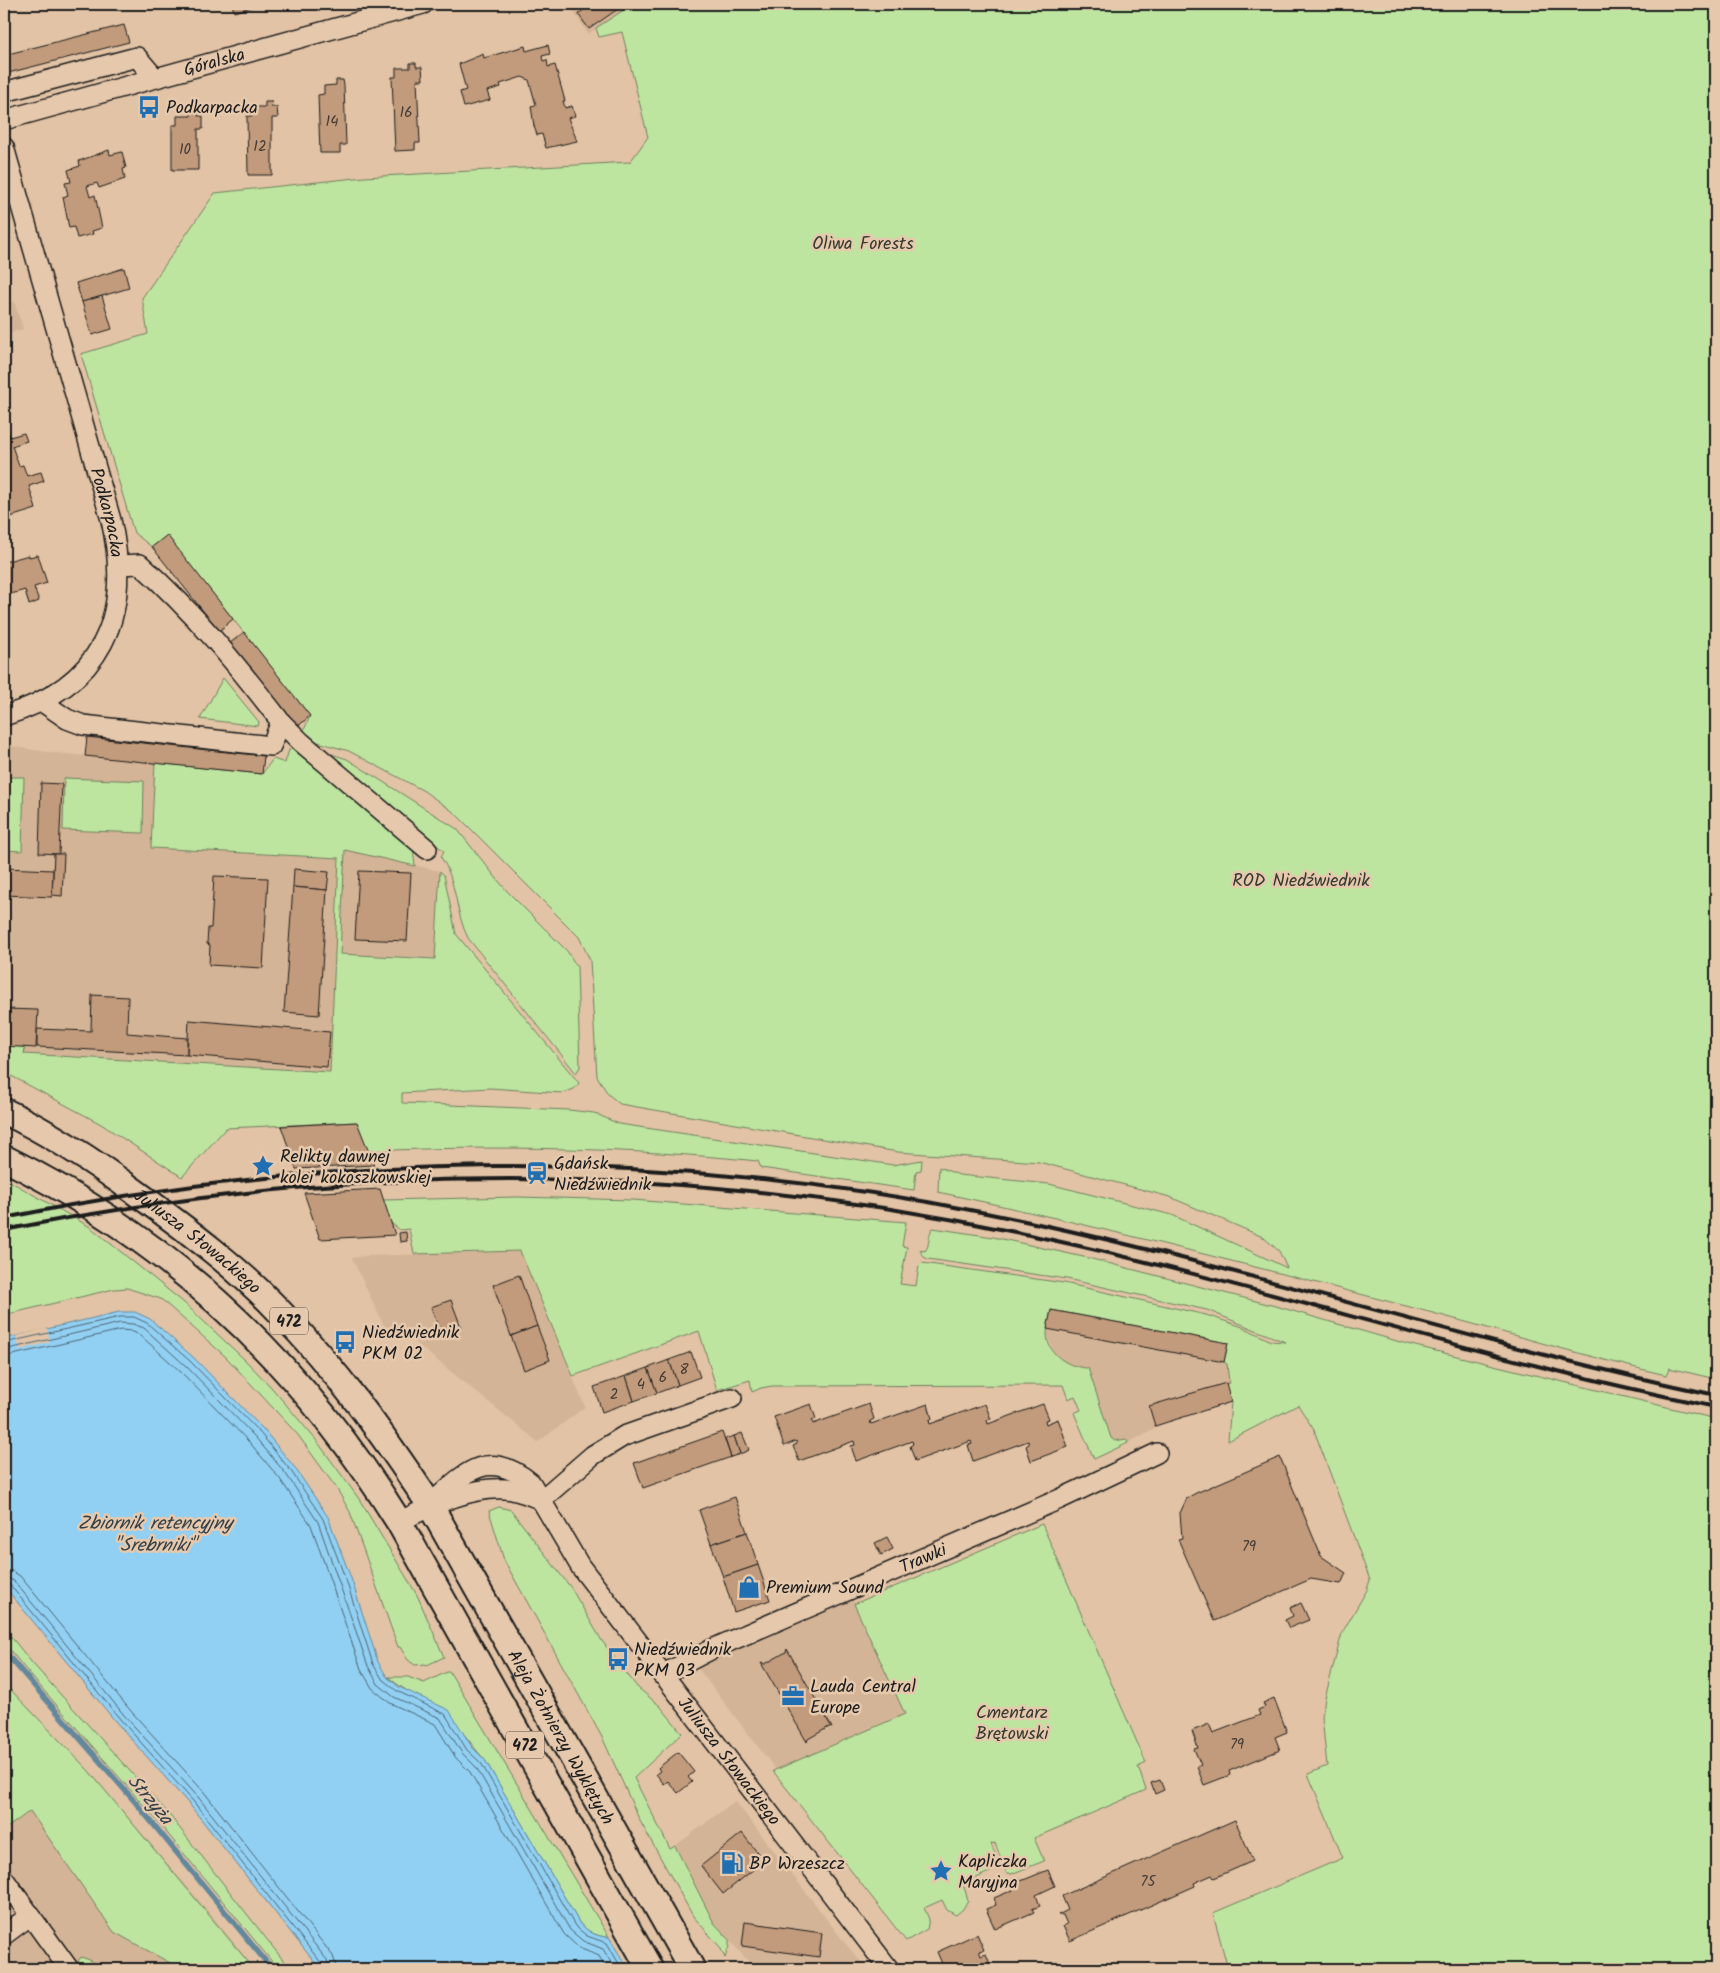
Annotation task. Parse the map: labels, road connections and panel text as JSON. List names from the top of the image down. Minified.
{"streets":{"main road":["Juliusza Słowackiego","472","Aleja Żołnierzy Wyklętych"],"street":["Góralska","Podkarpacka","Trawki"]},"crossings":[["Juliusza Słowackiego","Trawki"],["Juliusza Słowackiego","Aleja Żołnierzy Wyklętych"]],"water":["Zbiornik retencyjny \"Srebrniki\"","Strzyża"],"parks":["Oliwa Forests","ROD Niedźwiednik","Cmentarz Brętowski"],"places":{"bus stop":["Podkarpacka","Niedźwiednik PKM 02","Niedźwiednik PKM 03"],"place":["Relikty dawnej kolei kokoszkowskiej","Kapliczka Maryjna"],"station":["Gdańsk Niedźwiednik"],"shop":["Premium Sound"],"office":["Lauda Central Europe"],"fuel station":["BP Wrzeszcz"]},"house_numbers":["16","14","12","10","8","6","4","2","79","79","75"]}
